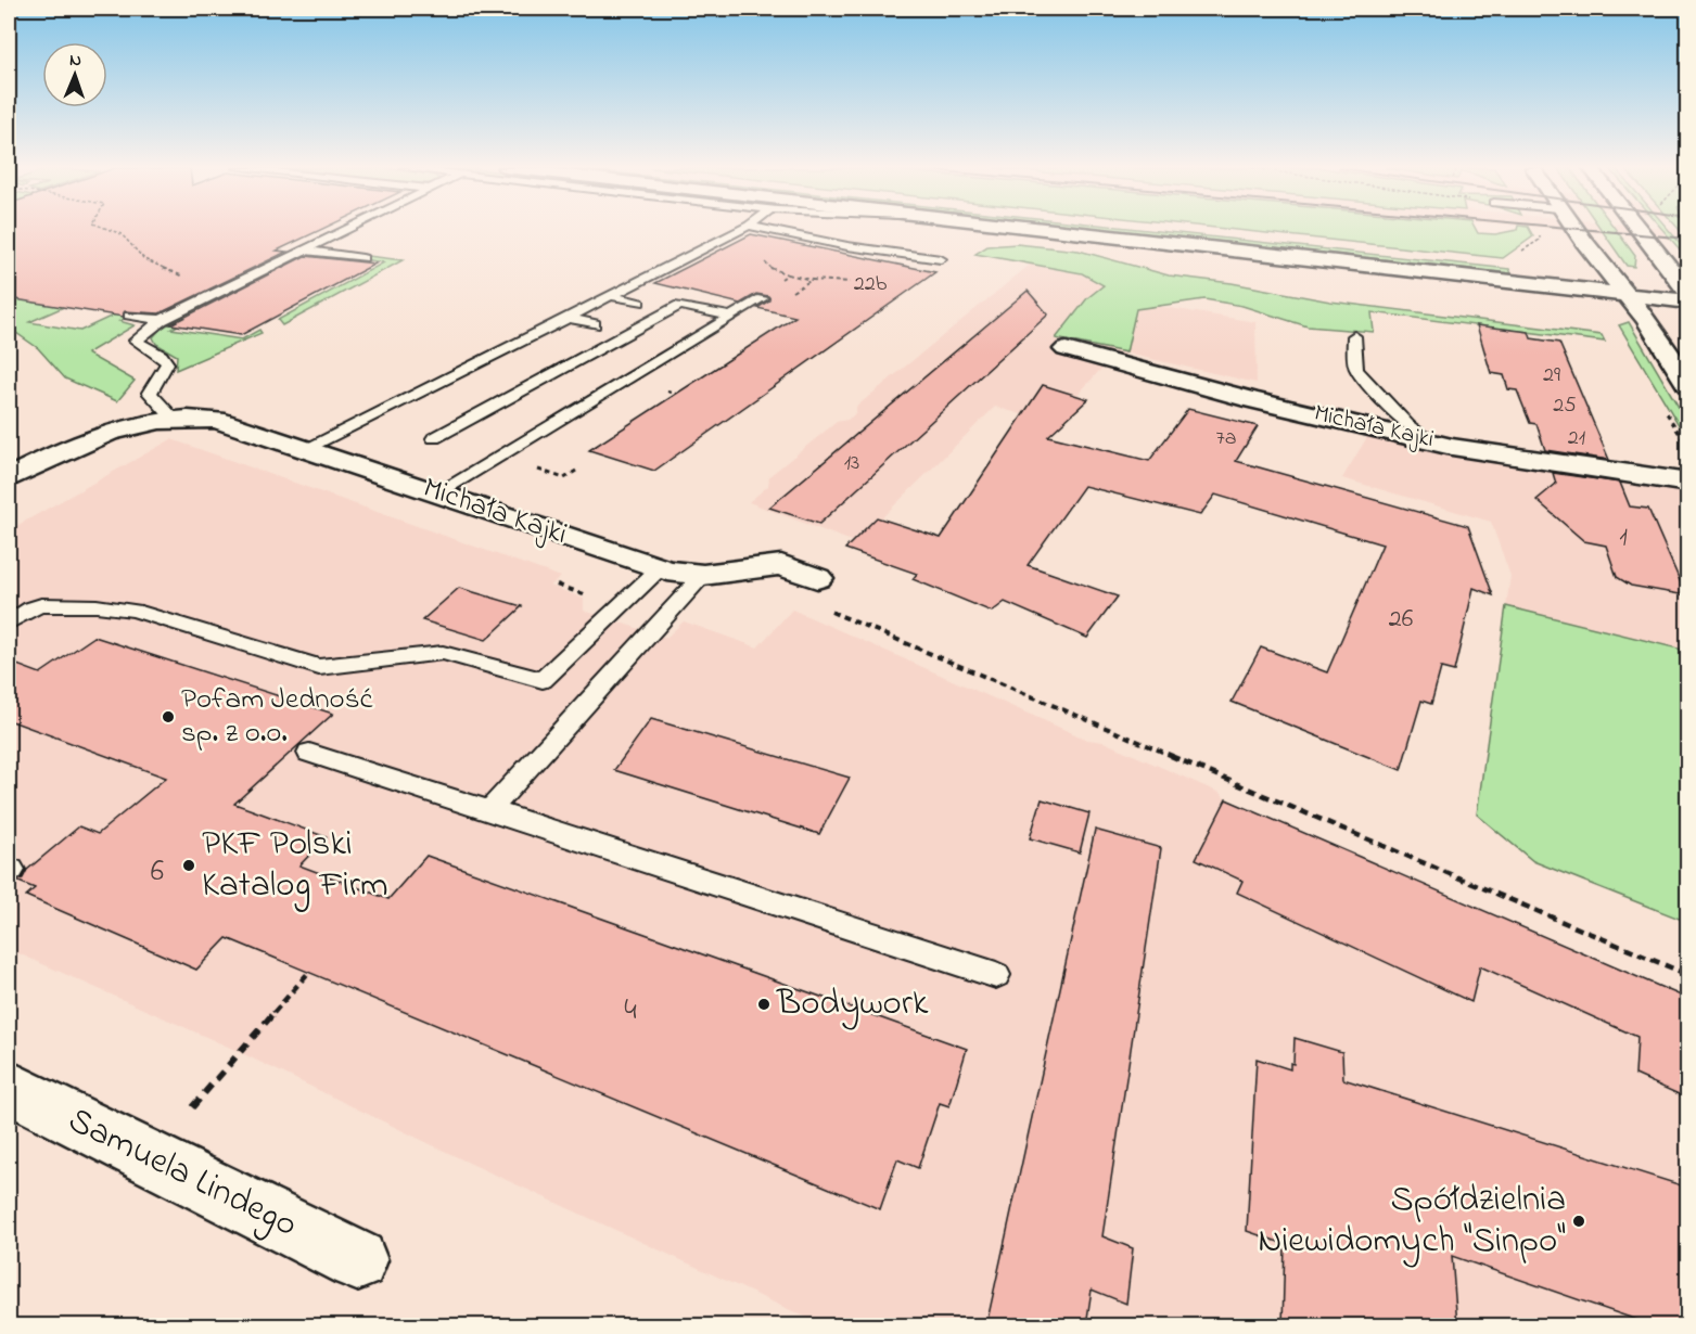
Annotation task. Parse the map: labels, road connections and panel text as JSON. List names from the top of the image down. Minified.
{"streets":{"main road":["Michała Kajki","Samuela Lindego"]},"places":["Pofam Jedność sp. z o.o.","PKF Polski Katalog Firm","Bodywork","Spółdzielnia Niewidomych \"Sinpo\""],"house_numbers":["22b","29","25","7a","21","13","1","26","6","4"],"north":"top"}
